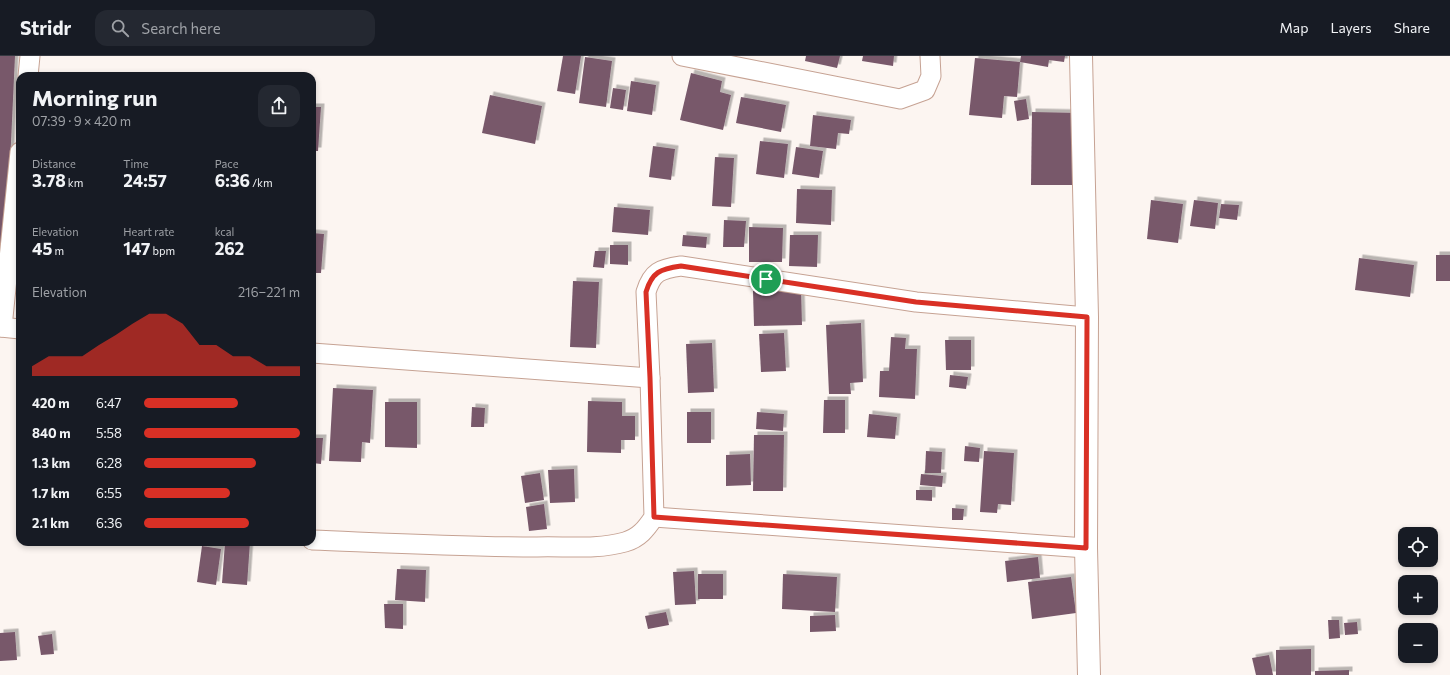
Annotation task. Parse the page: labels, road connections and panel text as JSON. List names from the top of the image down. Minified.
{"page":{"header":"Stridr","search":"Search here","nav":["Map","Layers","Share"],"heading":["Morning run","07:39 · 9 × 420 m"],"stats":[["Distance","3.78 km"],["Time","24:57"],["Pace","6:36 /km"],["Elevation","45 m"],["Heart rate","147 bpm"],["kcal","262"]],"chart":["Elevation","216–221 m"],"list":[{"name":"420 m","note":"6:47"},{"name":"840 m","note":"5:58"},{"name":"1.3 km","note":"6:28"},{"name":"1.7 km","note":"6:55"},{"name":"2.1 km","note":"6:36"}],"map_buttons":["+","−"]}}
